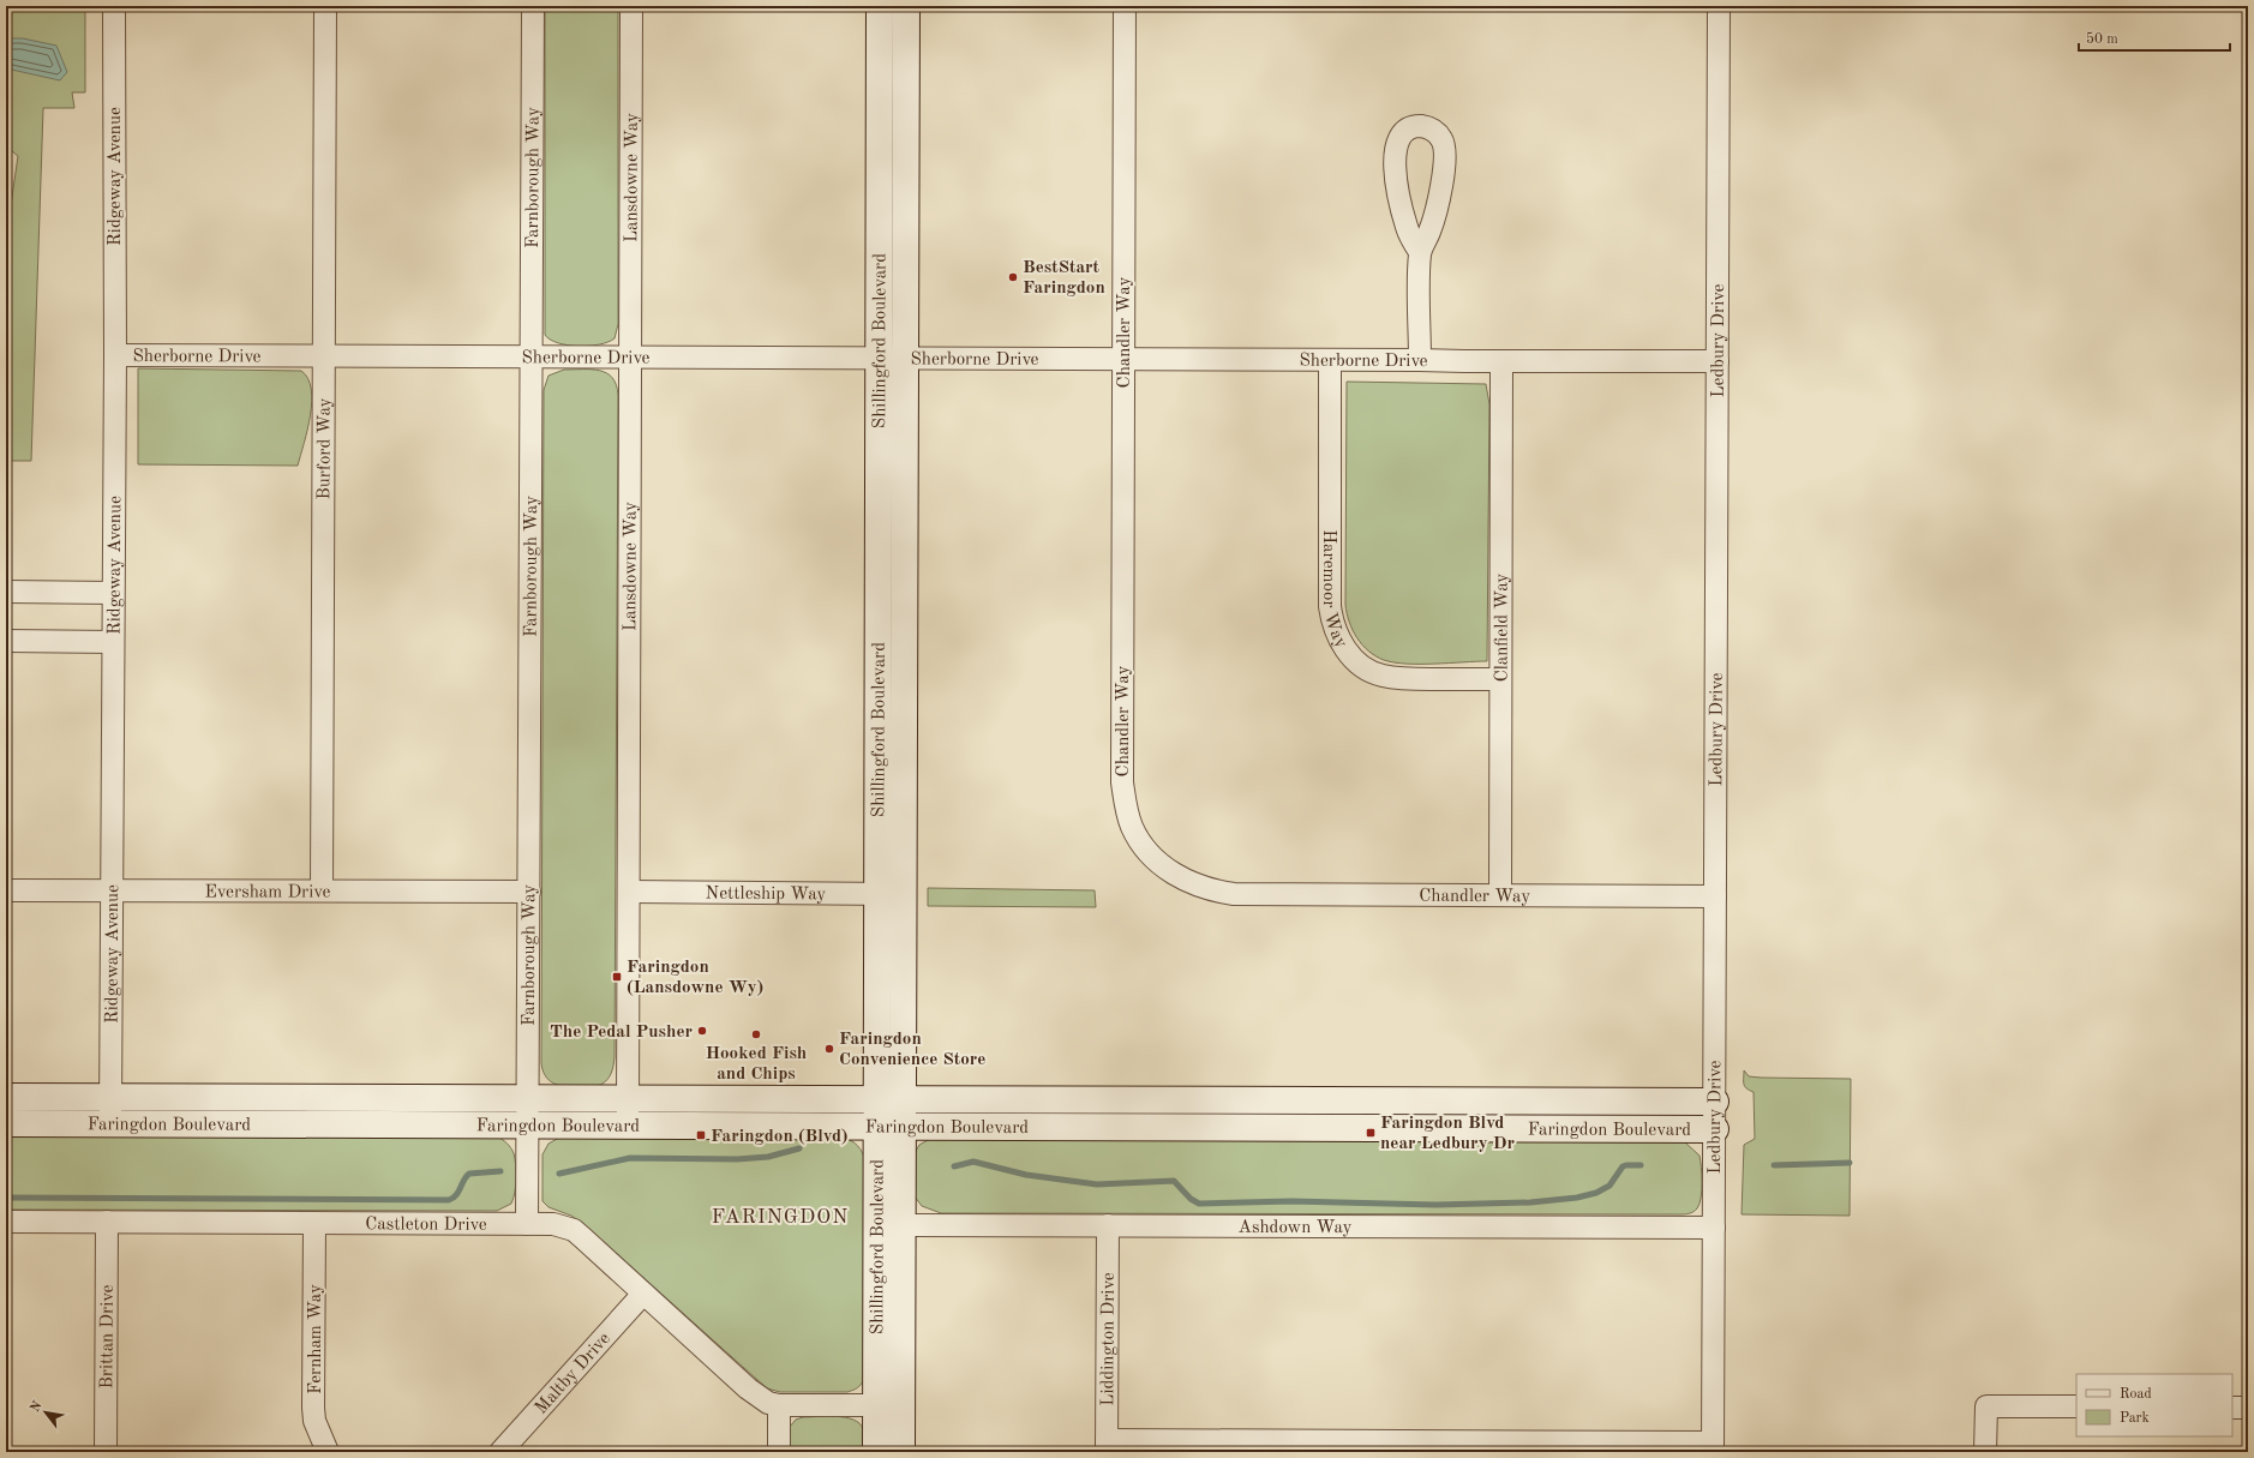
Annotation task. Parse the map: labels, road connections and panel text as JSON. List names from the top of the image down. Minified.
{"streets":{"street":["Ridgeway Avenue","Farnborough Way","Lansdowne Way","Chandler Way","Shillingford Boulevard","Ledbury Drive","Sherborne Drive","Burford Way","Haremoor Way","Clanfield Way","Eversham Drive","Nettleship Way","Faringdon Boulevard","Castleton Drive","Ashdown Way","Brittan Drive","Fernham Way","Liddington Drive","Maltby Drive"]},"crossings":[["Ridgeway Avenue","Sherborne Drive"],["Ridgeway Avenue","Eversham Drive"],["Ridgeway Avenue","Faringdon Boulevard"],["Farnborough Way","Sherborne Drive"],["Farnborough Way","Eversham Drive"],["Farnborough Way","Faringdon Boulevard"],["Farnborough Way","Castleton Drive"],["Lansdowne Way","Sherborne Drive"],["Lansdowne Way","Nettleship Way"],["Lansdowne Way","Faringdon Boulevard"],["Chandler Way","Ledbury Drive"],["Chandler Way","Sherborne Drive"],["Chandler Way","Clanfield Way"],["Shillingford Boulevard","Sherborne Drive"],["Shillingford Boulevard","Nettleship Way"],["Shillingford Boulevard","Faringdon Boulevard"],["Shillingford Boulevard","Ashdown Way"],["Ledbury Drive","Sherborne Drive"],["Ledbury Drive","Faringdon Boulevard"],["Ledbury Drive","Ashdown Way"],["Sherborne Drive","Burford Way"],["Sherborne Drive","Haremoor Way"],["Sherborne Drive","Clanfield Way"],["Burford Way","Eversham Drive"],["Haremoor Way","Clanfield Way"],["Castleton Drive","Brittan Drive"],["Castleton Drive","Fernham Way"],["Castleton Drive","Maltby Drive"],["Ashdown Way","Liddington Drive"]],"districts":["FARINGDON"],"places":{"other":["BestStart Faringdon","The Pedal Pusher","Hooked Fish and Chips","Faringdon Convenience Store"],"transit":["Faringdon (Lansdowne Wy)","Faringdon Blvd near Ledbury Dr","Faringdon (Blvd)"]},"legend":["Road","Park"],"scale_bar":"50 m","north":"top left"}
